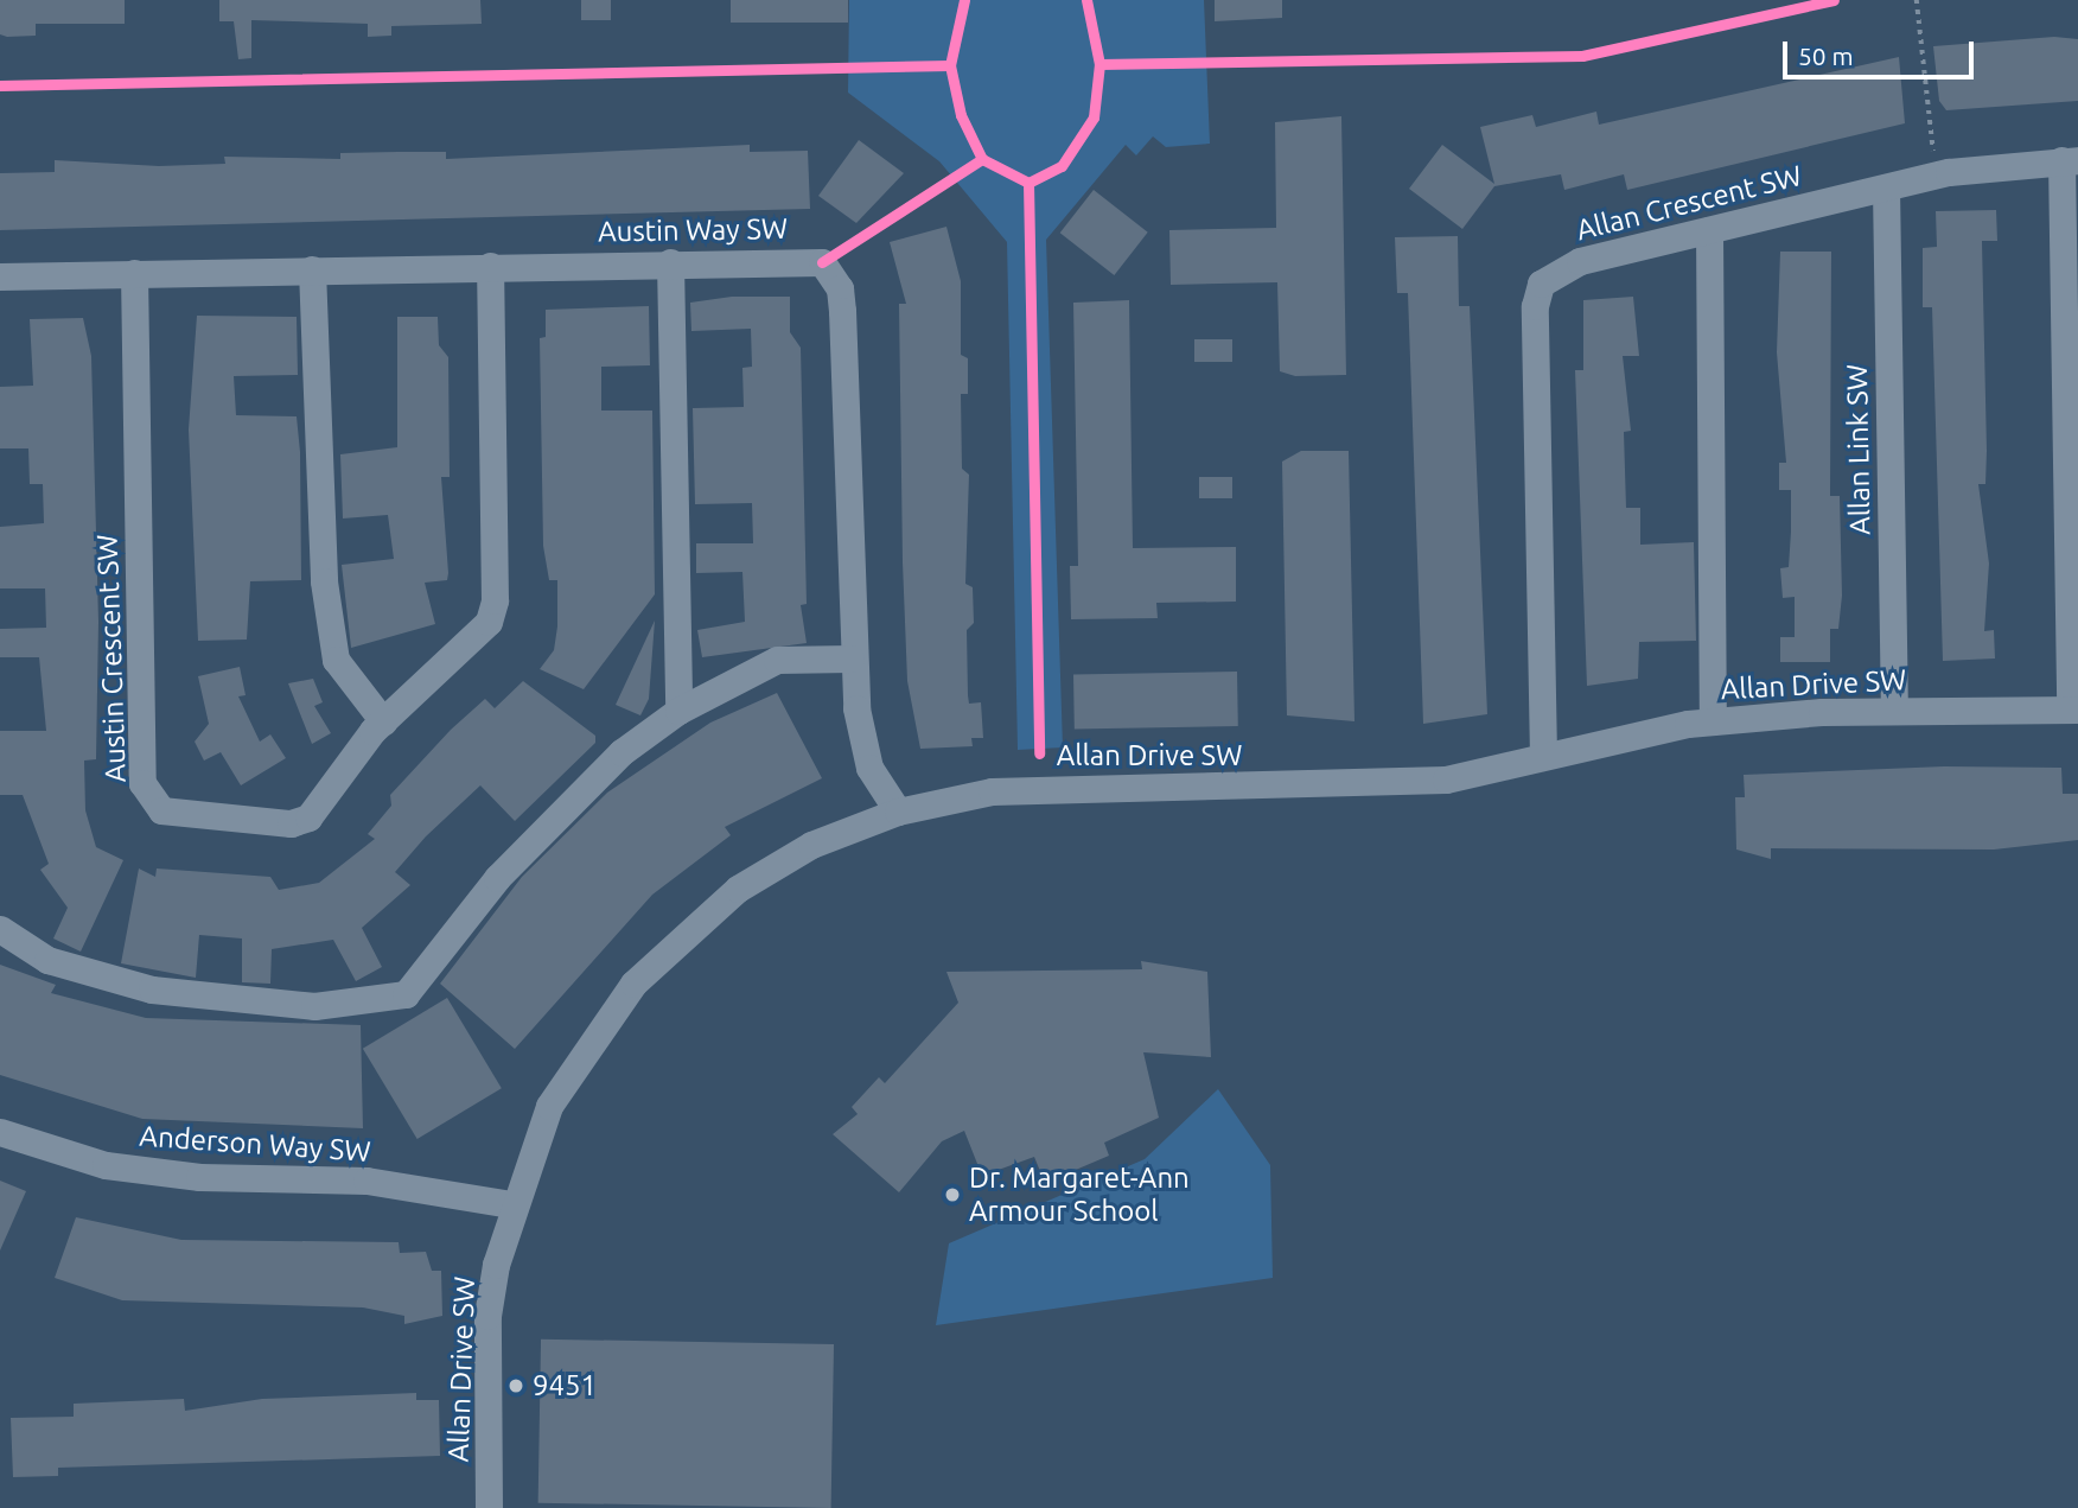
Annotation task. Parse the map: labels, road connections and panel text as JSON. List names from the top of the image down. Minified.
{"streets":{"street":["Allan Crescent SW","Austin Way SW","Allan Link SW","Austin Crescent SW","Allan Drive SW","Anderson Way SW"]},"crossings":[["Allan Crescent SW","Allan Link SW"],["Allan Crescent SW","Allan Drive SW"],["Austin Way SW","Austin Crescent SW"],["Austin Way SW","Allan Drive SW"],["Allan Link SW","Allan Drive SW"],["Allan Drive SW","Anderson Way SW"]],"places":["Dr. Margaret-Ann Armour School","9451"],"scale_bar":"50 m"}
